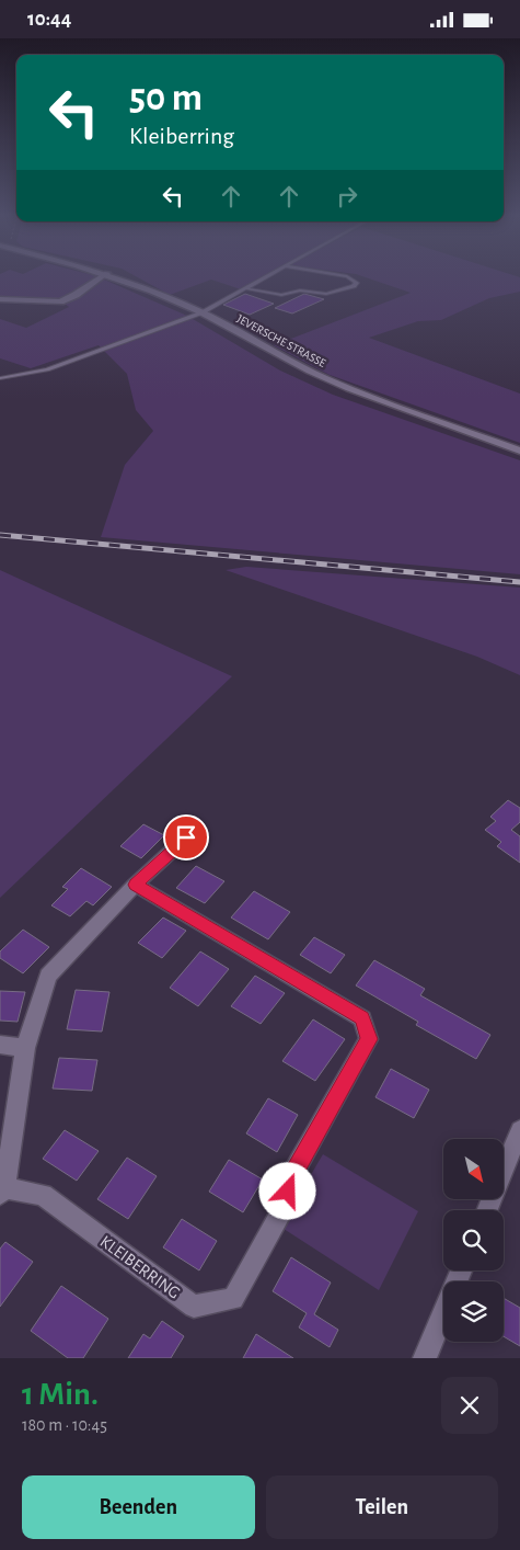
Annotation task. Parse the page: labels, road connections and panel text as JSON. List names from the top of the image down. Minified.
{"streets":{"street":["JEVERSCHE STRASSE","KLEIBERRING"]},"north":"bottom right","page":{"status":"10:44","turn":["50 m","Kleiberring"],"heading":["1 Min.","180 m · 10:45"],"buttons":["Beenden","Teilen"]}}
